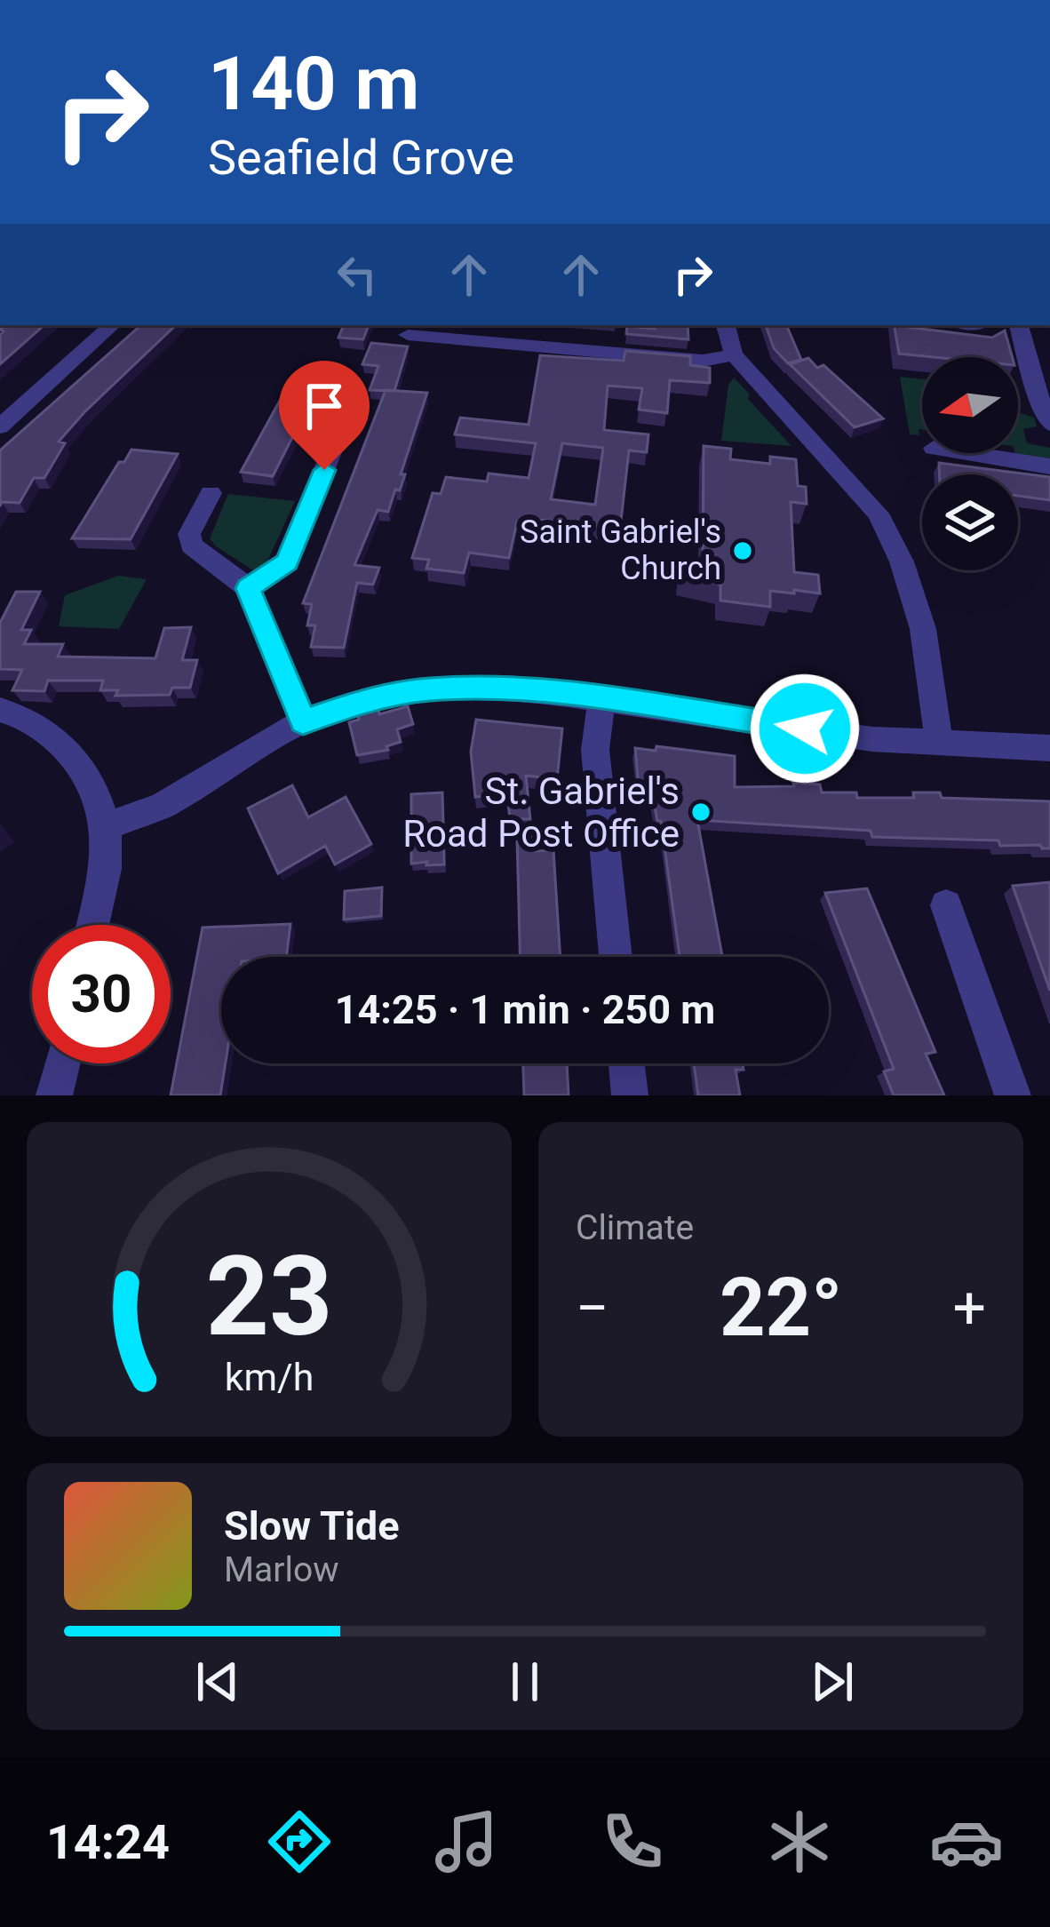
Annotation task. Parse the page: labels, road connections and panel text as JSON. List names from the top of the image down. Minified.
{"places":["Saint Gabriel's Church","St. Gabriel's Road Post Office"],"north":"left","page":{"turn":["140 m","Seafield Grove"],"limit":"30","trip":"14:25 · 1 min · 250 m","tile":"Climate","heat":["−","22°","+"],"song":["Slow Tide","Marlow"],"tabs":"14:24","gauge":["23","km/h"]}}
